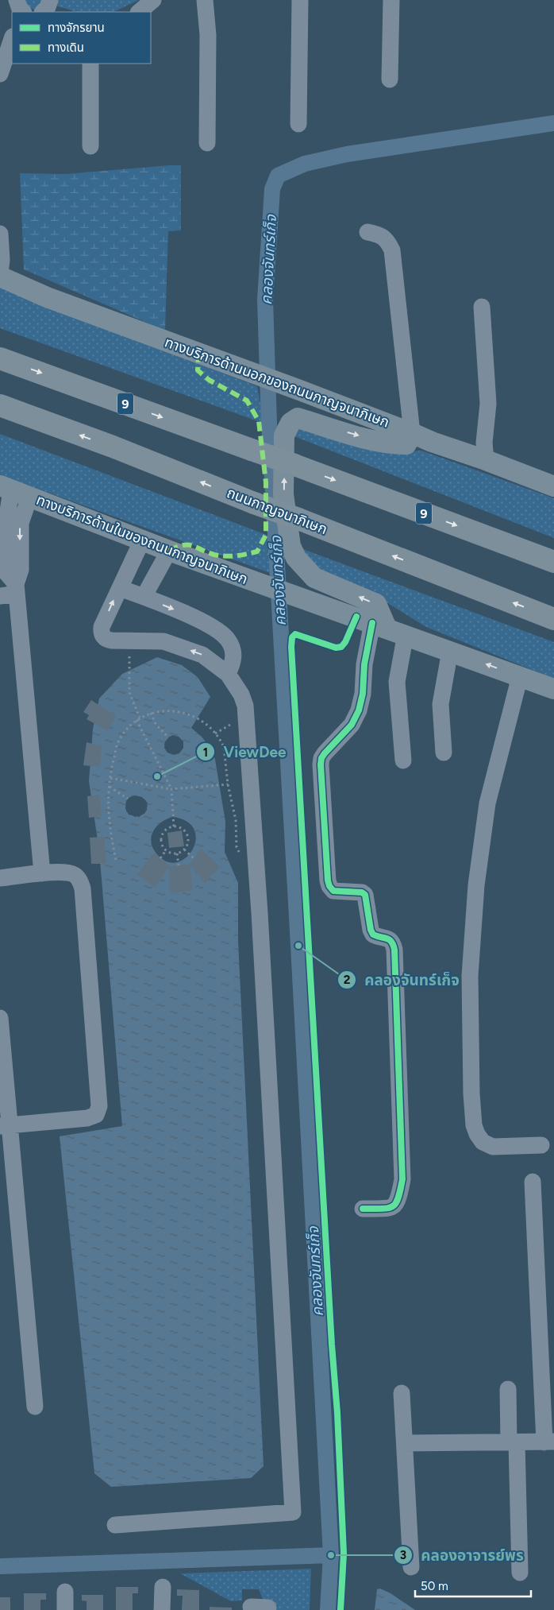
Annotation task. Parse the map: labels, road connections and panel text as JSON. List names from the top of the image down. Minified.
{"streets":{"highway":["9","ถนนกาญจนาภิเษก"],"main road":["ทางบริการด้านนอกของถนนกาญจนาภิเษก","ทางบริการด้านในของถนนกาญจนาภิเษก"]},"water":["คลองจันทร์เก็จ"],"places":["ViewDee","คลองจันทร์เก็จ","คลองอาจารย์พร"],"legend":["ทางจักรยาน","ทางเดิน"],"scale_bar":"50 m"}
